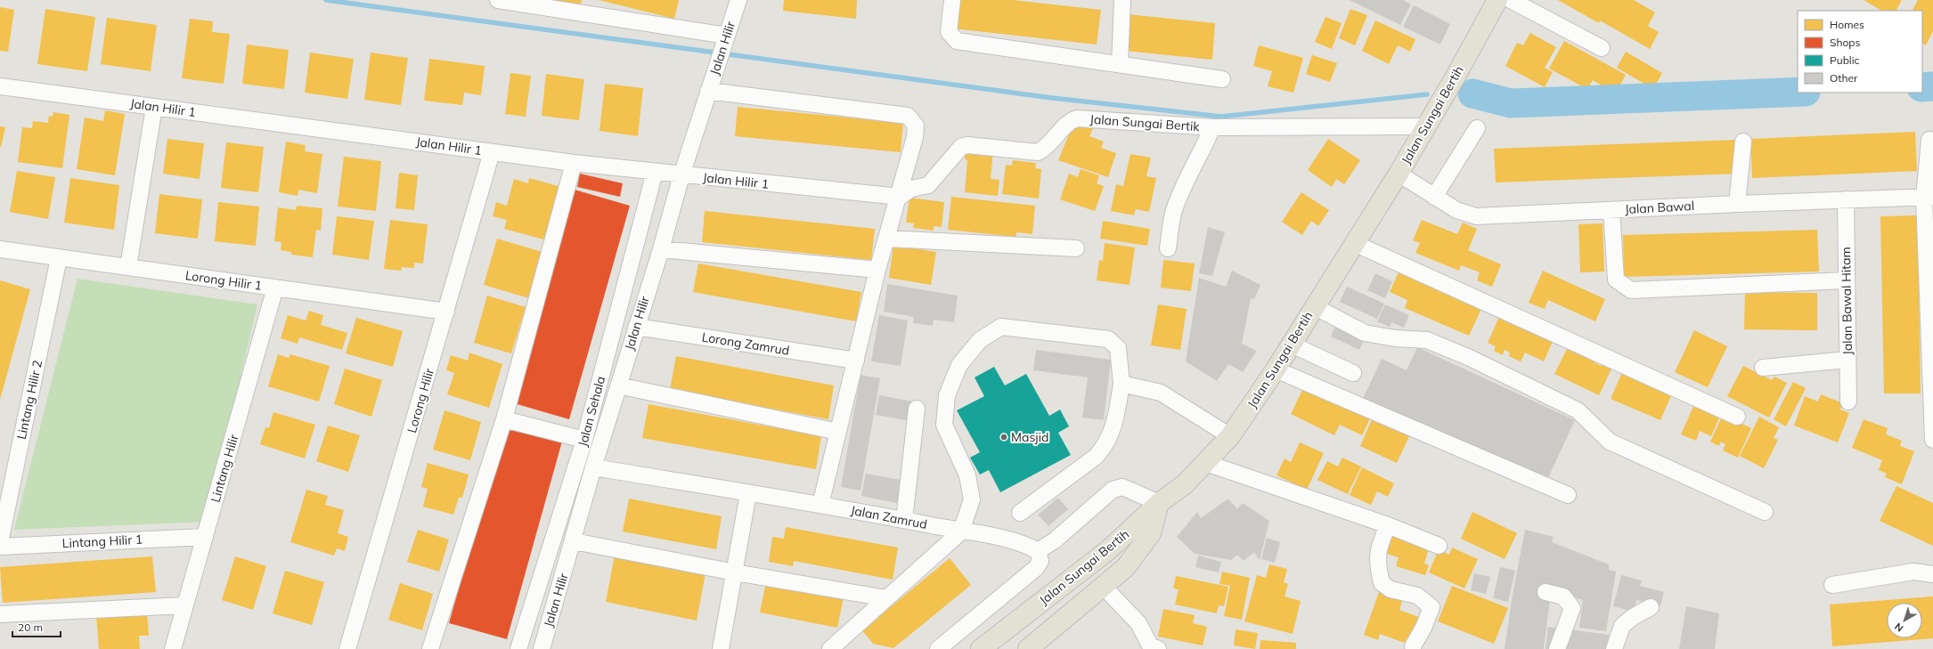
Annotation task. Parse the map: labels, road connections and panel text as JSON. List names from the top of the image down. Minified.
{"streets":{"main road":["Jalan Sungai Bertih"],"street":["Jalan Hilir","Jalan Hilir 1","Jalan Sungai Bertik","Jalan Bawal","Lorong Hilir 1","Jalan Bawal Hitam","Lorong Zamrud","Lintang Hilir 2","Lorong Hilir","Jalan Sehala","Lintang Hilir","Jalan Zamrud","Lintang Hilir 1"]},"crossings":[["Jalan Hilir","Jalan Hilir 1"],["Jalan Hilir","Lorong Zamrud"],["Jalan Hilir","Jalan Zamrud"],["Jalan Hilir 1","Jalan Sungai Bertik"],["Jalan Hilir 1","Lorong Hilir"],["Jalan Hilir 1","Jalan Sehala"],["Jalan Sungai Bertih","Jalan Sungai Bertik"],["Jalan Sungai Bertih","Jalan Bawal"],["Jalan Bawal","Jalan Bawal Hitam"],["Lorong Hilir 1","Lintang Hilir 2"],["Lorong Hilir 1","Lorong Hilir"],["Lorong Hilir 1","Lintang Hilir"],["Lintang Hilir","Lintang Hilir 1"]],"places":["Masjid"],"legend":["Homes","Shops","Public","Other"],"scale_bar":"20 m","north":"bottom left"}
